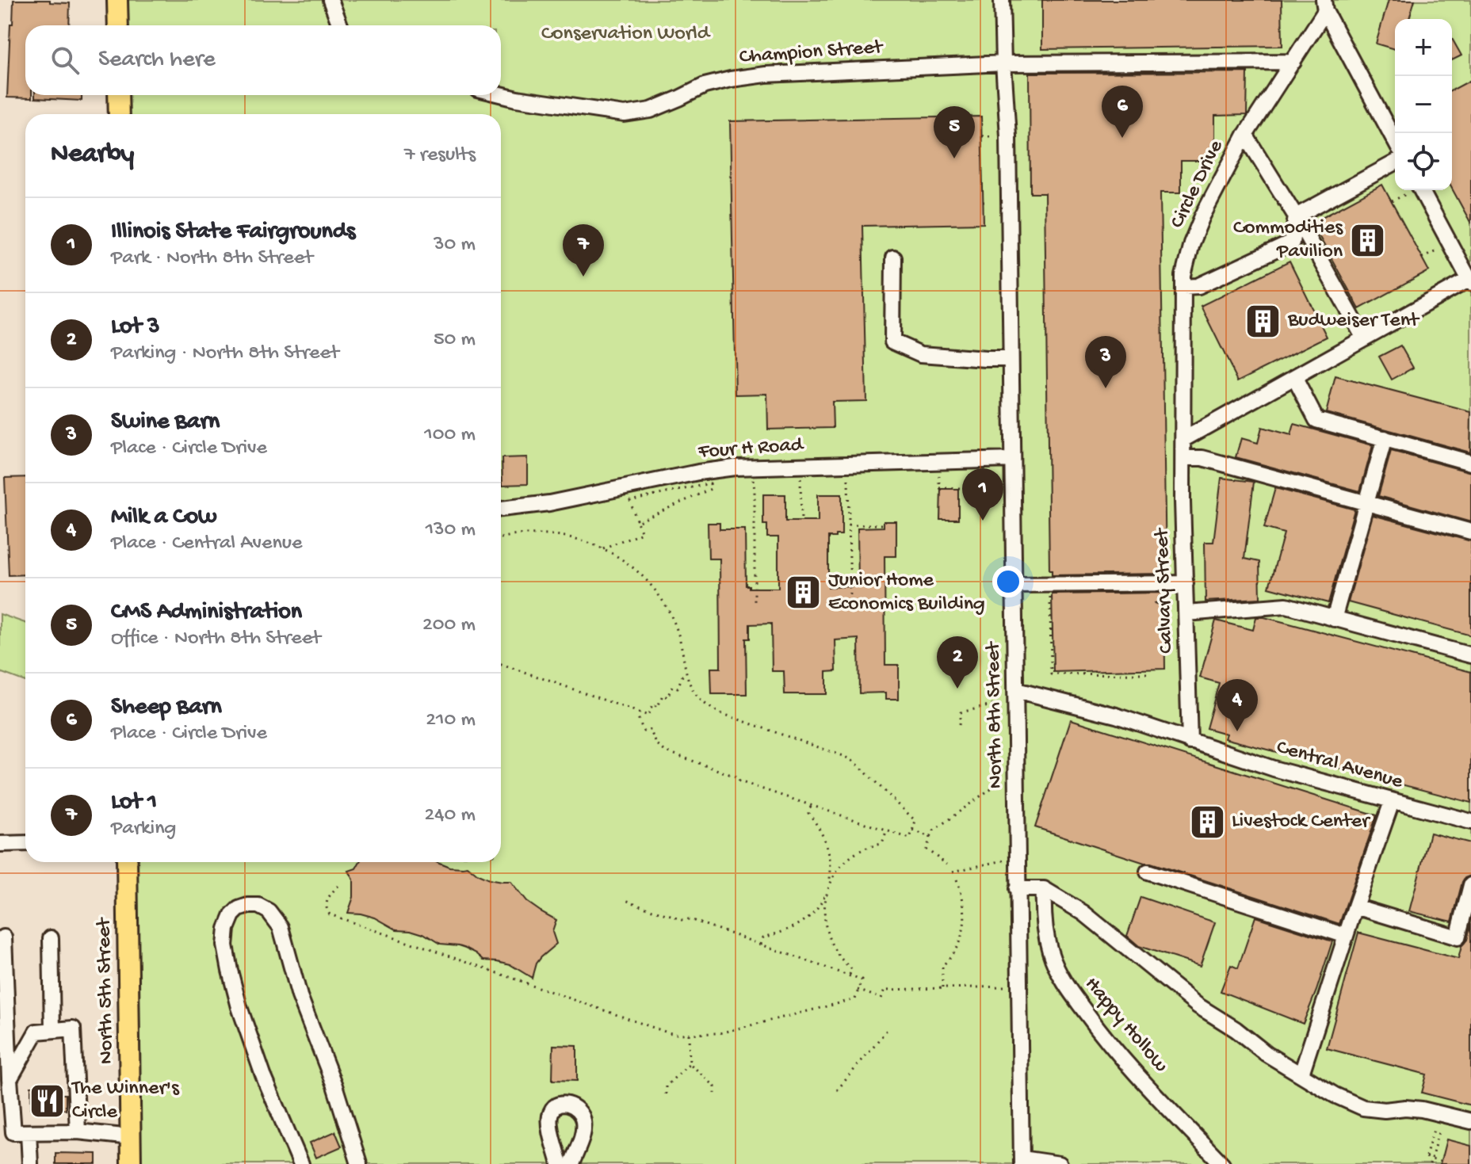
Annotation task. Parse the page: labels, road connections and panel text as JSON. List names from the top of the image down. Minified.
{"streets":{"main road":["North 5th Street"],"street":["Champion Street","Circle Drive","Four H Road","Calvary Street","North 8th Street","Central Avenue","Happy Hollow"]},"crossings":[["Champion Street","Circle Drive"],["Champion Street","North 8th Street"],["Circle Drive","Calvary Street"],["Four H Road","North 8th Street"],["Calvary Street","Central Avenue"],["North 8th Street","Central Avenue"]],"parks":["Conservation World"],"places":{"building":["Commodities Pavilion","Budweiser Tent","Junior Home Economics Building","Livestock Center"],"restaurant":["The Winner's Circle"]},"page":{"map_buttons":["+","−"],"search":"Search here","pins":["6","5","7","3","1","2","4"],"heading":["Nearby","7 results"],"list":[{"mark":"1","name":"Illinois State Fairgrounds","note":"Park · North 8th Street","value":"30 m"},{"mark":"2","name":"Lot 3","note":"Parking · North 8th Street","value":"50 m"},{"mark":"3","name":"Swine Barn","note":"Place · Circle Drive","value":"100 m"},{"mark":"4","name":"Milk a Cow","note":"Place · Central Avenue","value":"130 m"},{"mark":"5","name":"CMS Administration","note":"Office · North 8th Street","value":"200 m"},{"mark":"6","name":"Sheep Barn","note":"Place · Circle Drive","value":"210 m"},{"mark":"7","name":"Lot 1","note":"Parking","value":"240 m"}]}}
